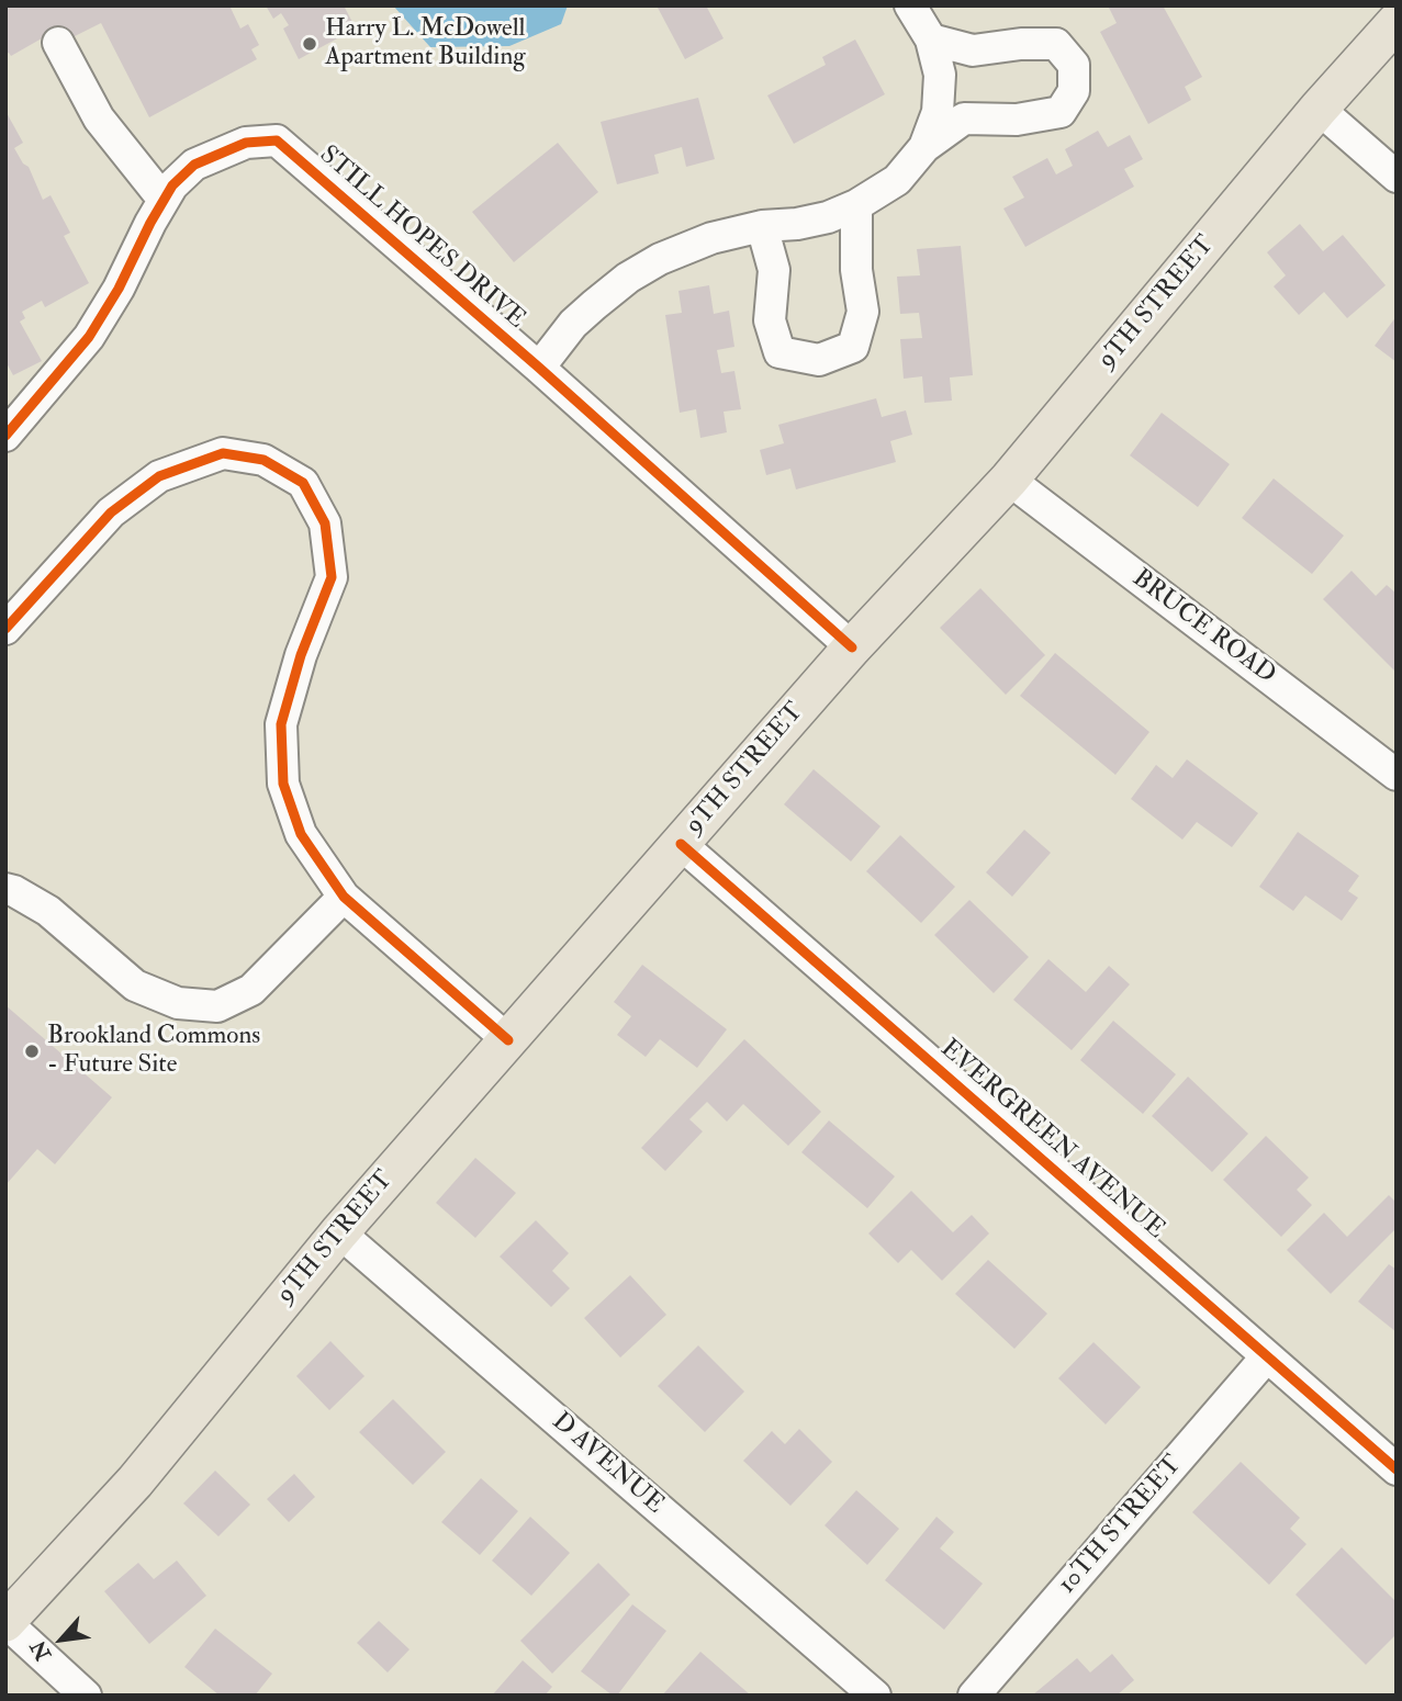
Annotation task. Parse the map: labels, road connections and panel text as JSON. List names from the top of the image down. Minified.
{"streets":{"main road":["9TH STREET"],"street":["STILL HOPES DRIVE","BRUCE ROAD","EVERGREEN AVENUE","D AVENUE","10TH STREET"]},"crossings":[["STILL HOPES DRIVE","9TH STREET"],["9TH STREET","BRUCE ROAD"],["9TH STREET","EVERGREEN AVENUE"],["9TH STREET","D AVENUE"],["EVERGREEN AVENUE","10TH STREET"]],"places":["Harry L. McDowell Apartment Building","Brookland Commons - Future Site"],"north":"bottom left"}
